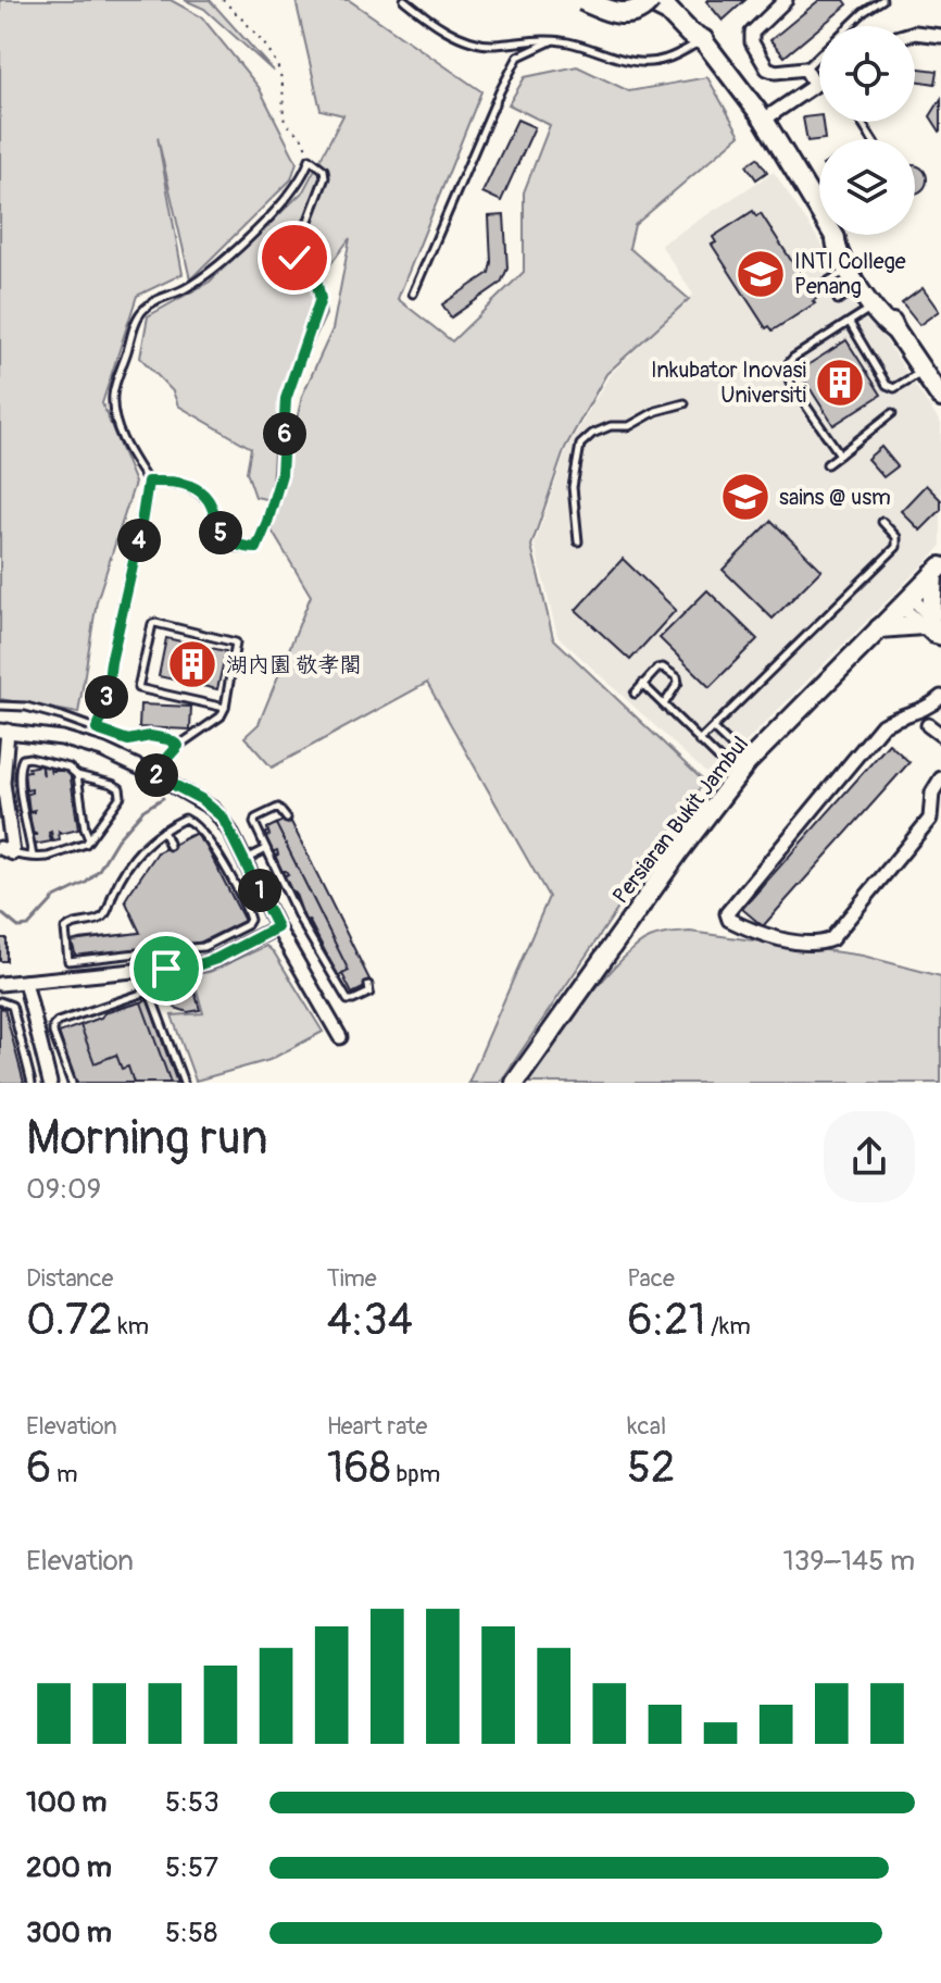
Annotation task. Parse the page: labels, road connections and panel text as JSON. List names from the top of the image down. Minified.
{"streets":{"street":["Persiaran Bukit Jambul"]},"places":{"school or university":["INTI College Penang","sains @ usm"],"building":["Inkubator Inovasi Universiti","湖內園 敬孝閣"]},"page":{"pins":["6","5","4","3","2","1"],"heading":["Morning run","09:09"],"stats":[["Distance","0.72 km"],["Time","4:34"],["Pace","6:21 /km"],["Elevation","6 m"],["Heart rate","168 bpm"],["kcal","52"]],"chart":["Elevation","139–145 m"],"list":[{"name":"100 m","note":"5:53"},{"name":"200 m","note":"5:57"},{"name":"300 m","note":"5:58"}]}}
